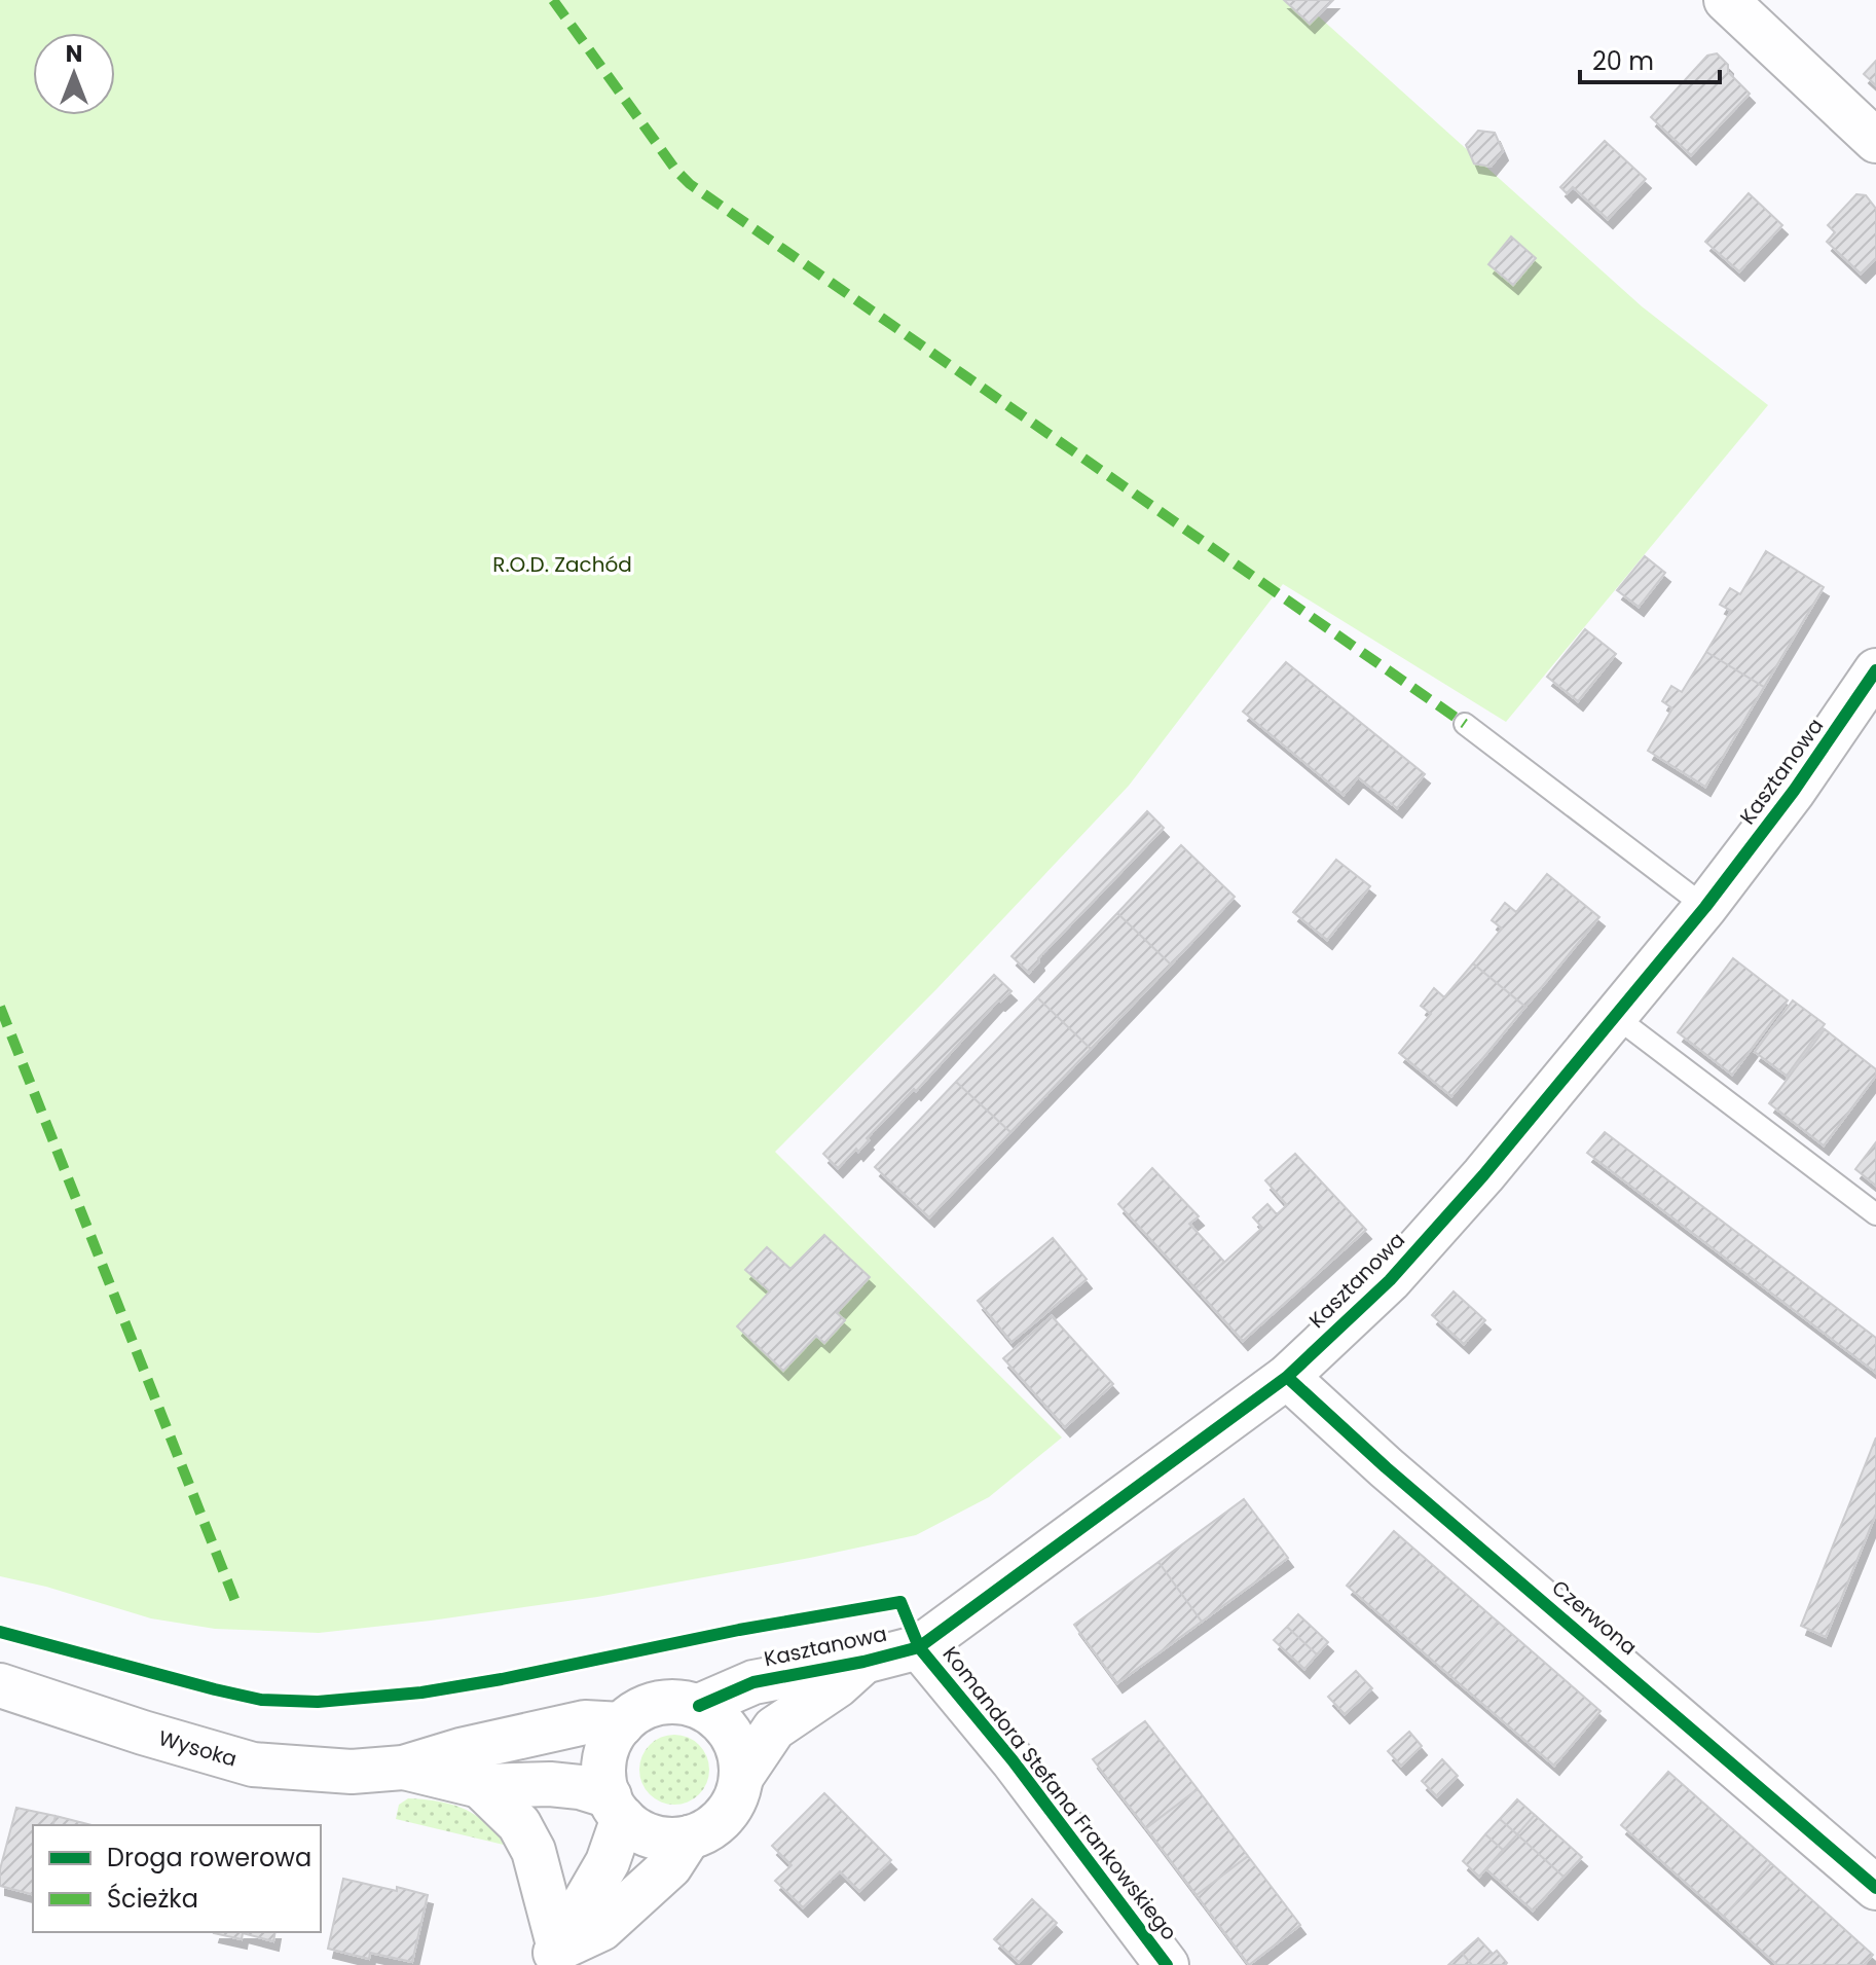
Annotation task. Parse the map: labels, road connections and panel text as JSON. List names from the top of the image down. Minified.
{"streets":{"street":["Kasztanowa","Czerwona","Wysoka","Komandora Stefana Frankowskiego"]},"crossings":[["Kasztanowa","Czerwona"],["Kasztanowa","Wysoka"],["Kasztanowa","Komandora Stefana Frankowskiego"]],"parks":["R.O.D. Zachód"],"legend":["Droga rowerowa","Ścieżka"],"scale_bar":"20 m","north":"top"}
